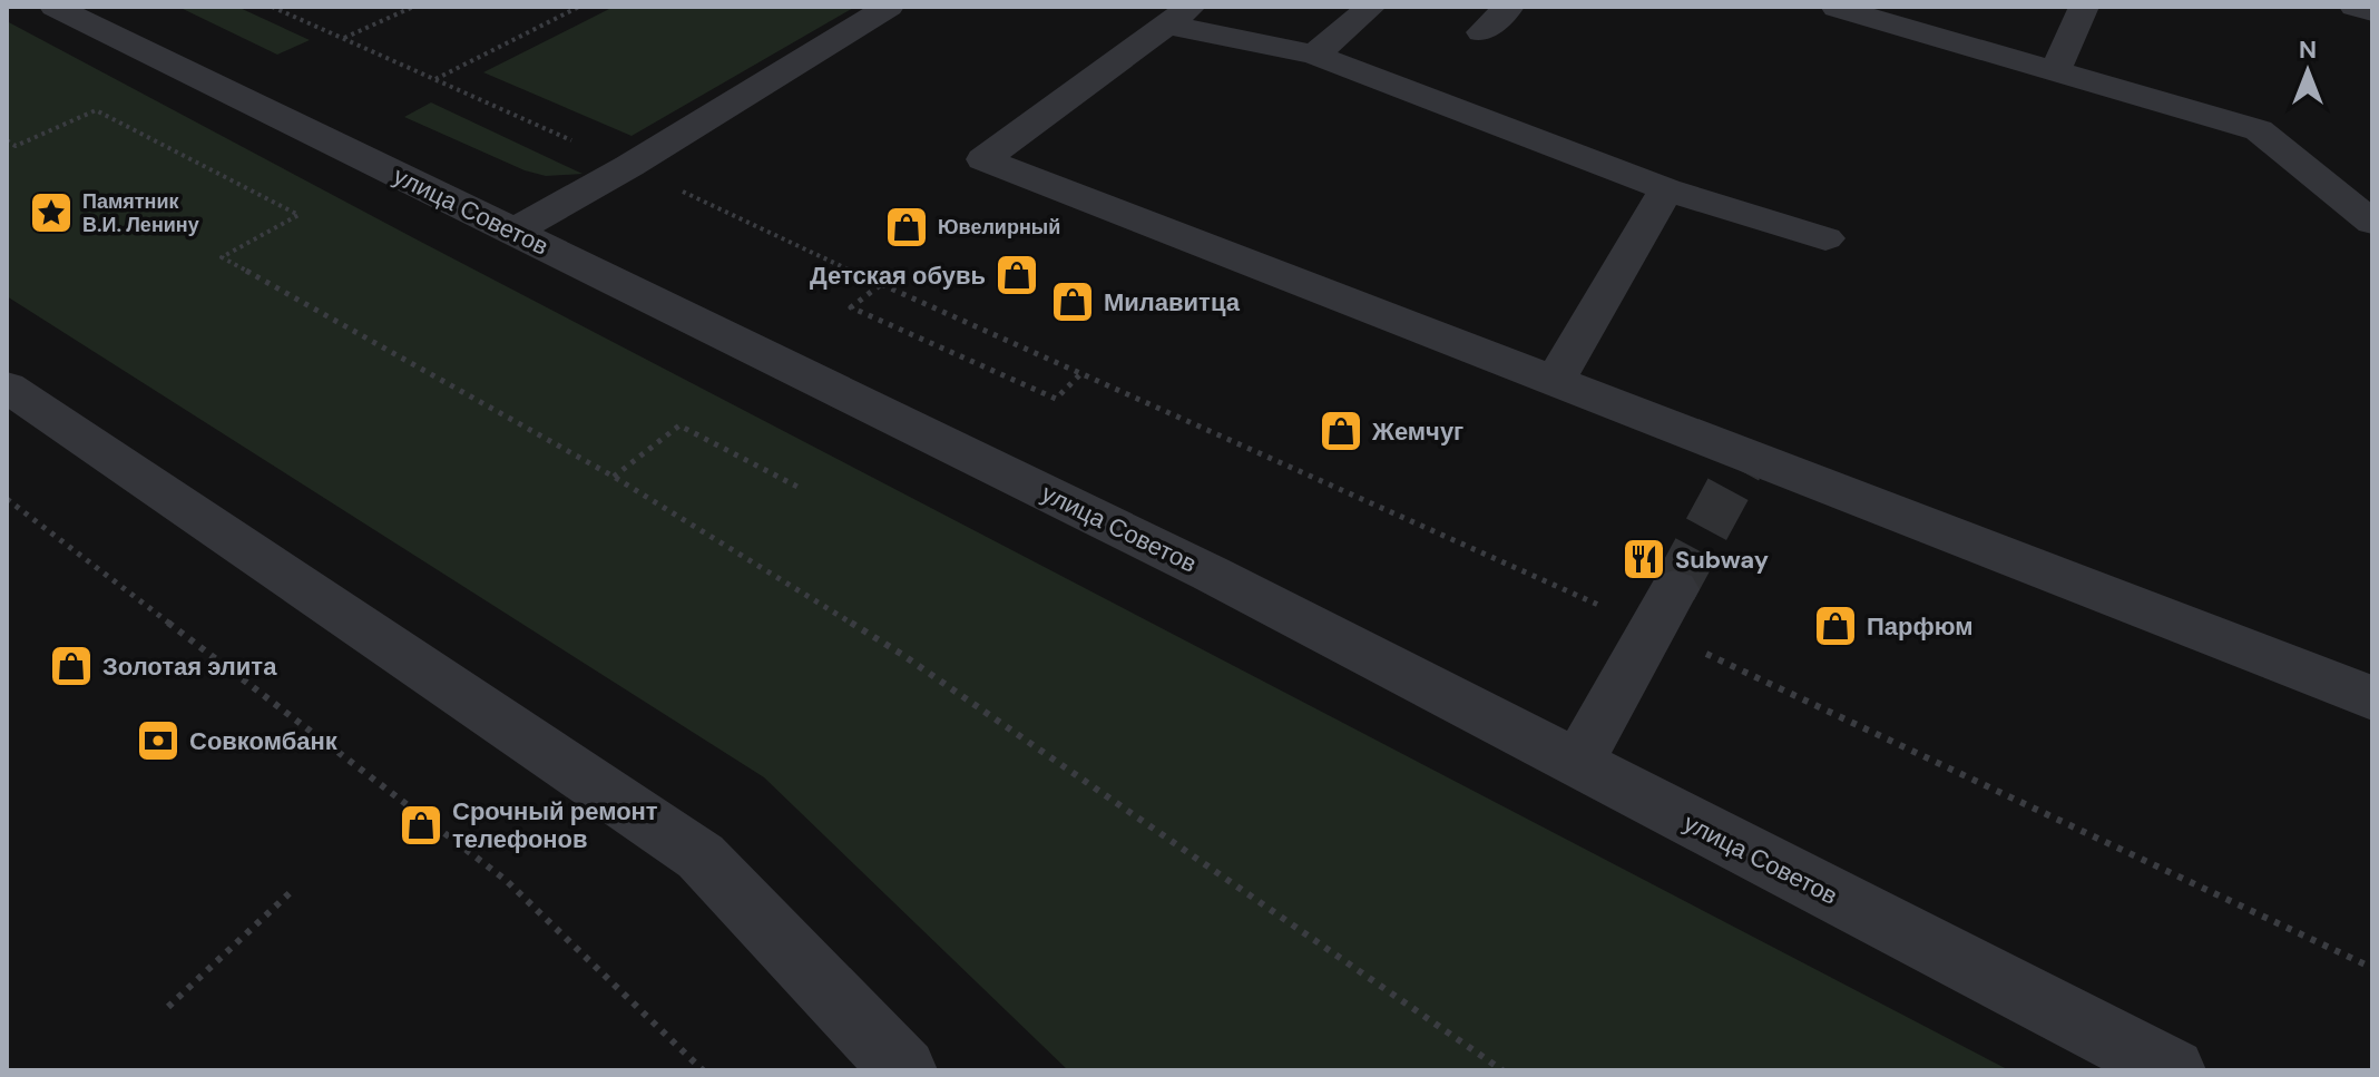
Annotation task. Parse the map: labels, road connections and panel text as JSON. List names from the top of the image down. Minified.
{"streets":{"street":["улица Советов"]},"places":{"place":["Памятник В.И. Ленину"],"shop":["Ювелирный","Детская обувь","Милавитца","Жемчуг","Парфюм","Золотая элита","Срочный ремонт телефонов"],"restaurant":["Subway"],"bank":["Совкомбанк"]},"north":"top"}
